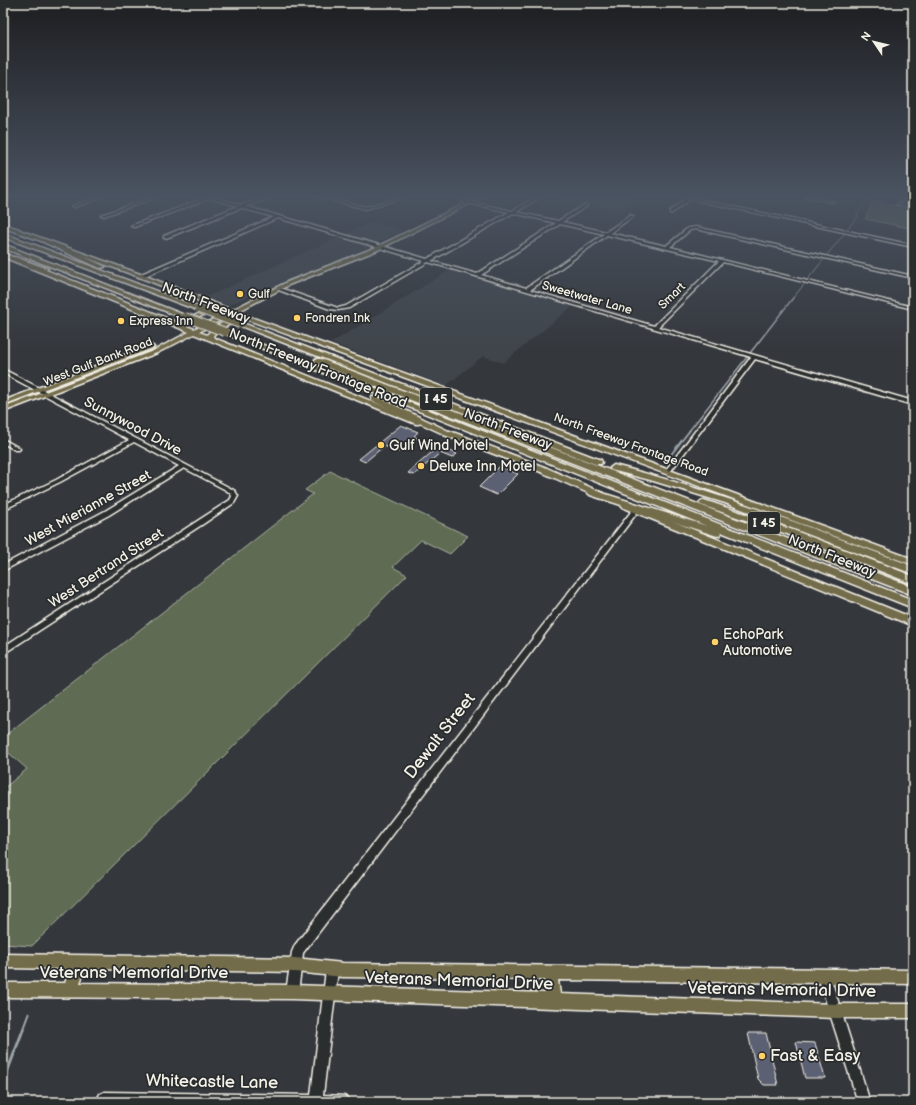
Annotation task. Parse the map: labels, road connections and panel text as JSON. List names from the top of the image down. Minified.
{"streets":{"highway":["North Freeway","I 45"],"main road":["West Gulf Bank Road","North Freeway Frontage Road","Veterans Memorial Drive"],"street":["Smart","Sweetwater Lane","Sunnywood Drive","West Mierianne Street","West Bertrand Street","Dewalt Street","Whitecastle Lane"]},"crossings":[["Smart","Sweetwater Lane"],["West Gulf Bank Road","North Freeway Frontage Road"],["West Gulf Bank Road","Sunnywood Drive"],["North Freeway Frontage Road","Dewalt Street"],["Sunnywood Drive","West Mierianne Street"],["Sunnywood Drive","West Bertrand Street"],["Dewalt Street","Veterans Memorial Drive"]],"places":["Gulf","Fondren Ink","Express Inn","Gulf Wind Motel","Deluxe Inn Motel","EchoPark Automotive","Fast & Easy"],"north":"top left"}
